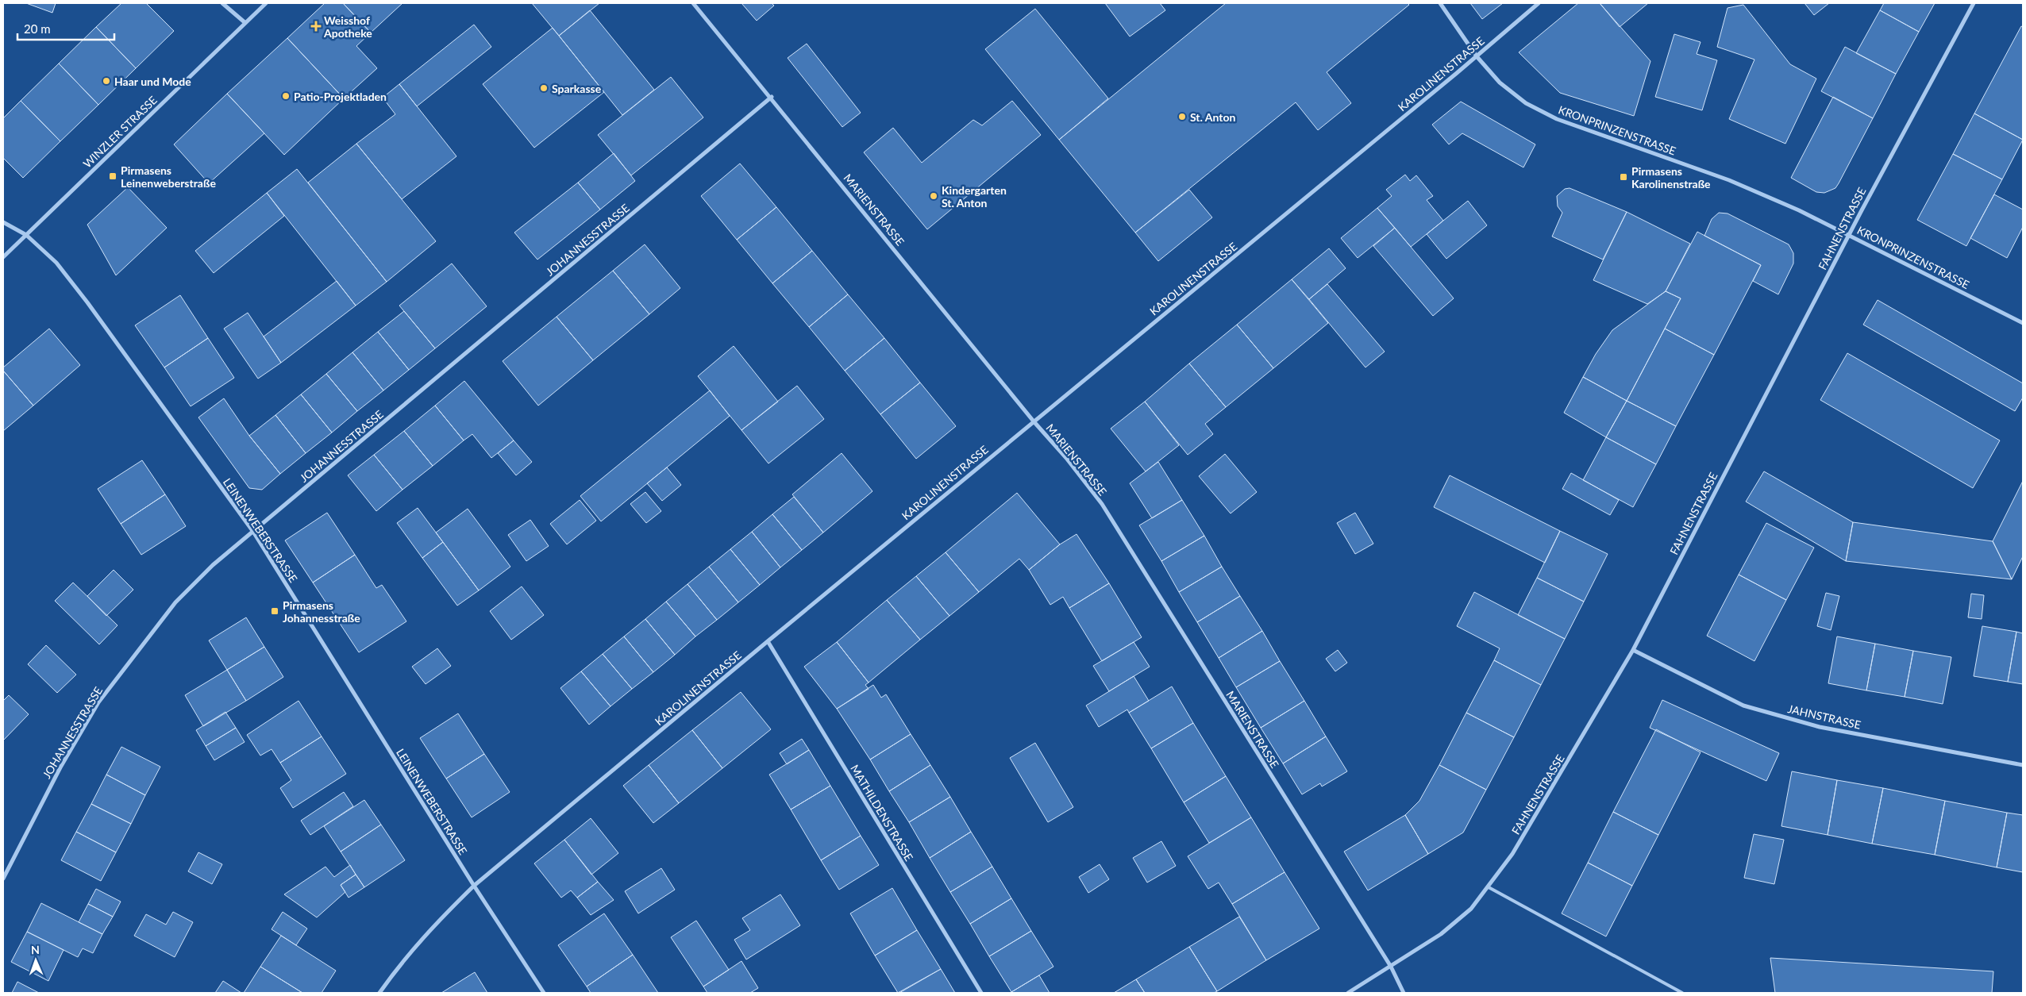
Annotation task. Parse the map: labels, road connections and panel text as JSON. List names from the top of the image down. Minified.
{"streets":{"street":["KAROLINENSTRASSE","KRONPRINZENSTRASSE","WINZLER STRASSE","MARIENSTRASSE","FAHNENSTRASSE","JOHANNESSTRASSE","LEINENWEBERSTRASSE","JAHNSTRASSE","MATHILDENSTRASSE"]},"crossings":[["KAROLINENSTRASSE","KRONPRINZENSTRASSE"],["KAROLINENSTRASSE","MARIENSTRASSE"],["KAROLINENSTRASSE","LEINENWEBERSTRASSE"],["KAROLINENSTRASSE","MATHILDENSTRASSE"],["KRONPRINZENSTRASSE","FAHNENSTRASSE"],["WINZLER STRASSE","LEINENWEBERSTRASSE"],["MARIENSTRASSE","FAHNENSTRASSE"],["MARIENSTRASSE","JOHANNESSTRASSE"],["FAHNENSTRASSE","JAHNSTRASSE"],["JOHANNESSTRASSE","LEINENWEBERSTRASSE"]],"places":{"health":["Weisshof Apotheke"],"other":["Haar und Mode","Sparkasse","Patio-Projektladen","St. Anton","Kindergarten St. Anton"],"transit":["Pirmasens Leinenweberstraße","Pirmasens Karolinenstraße","Pirmasens Johannesstraße"]},"scale_bar":"20 m","north":"top"}
